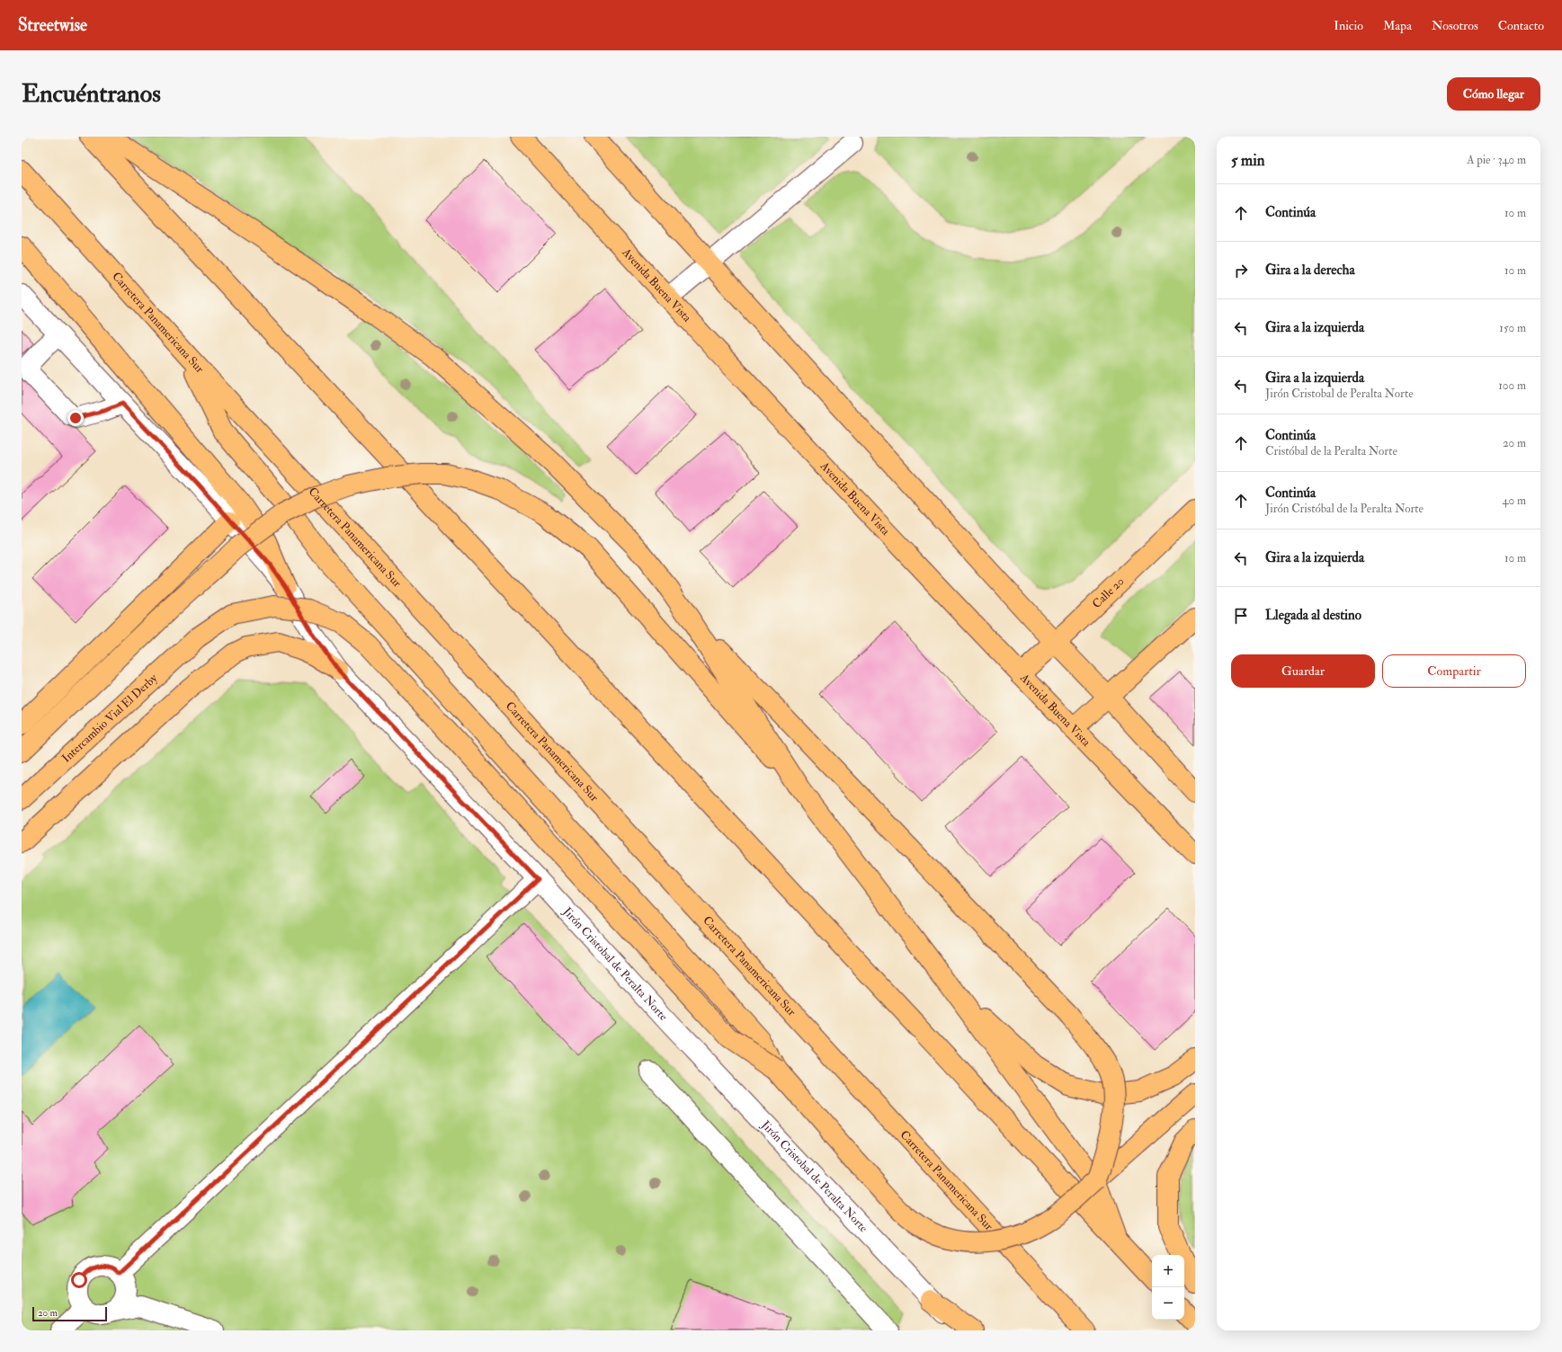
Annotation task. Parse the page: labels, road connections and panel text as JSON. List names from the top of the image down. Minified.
{"streets":{"main road":["Avenida Buena Vista","Carretera Panamericana Sur","Calle 20","Intercambio Vial El Derby"],"street":["Jirón Cristobal de Peralta Norte"]},"crossings":[["Avenida Buena Vista","Calle 20"]],"scale_bar":"20 m","page":{"header":"Streetwise","nav":["Inicio","Mapa","Nosotros","Contacto"],"buttons":["Cómo llegar",["Guardar","Compartir"]],"title":"Encuéntranos","heading":["5 min","A pie · 340 m"],"list":[["Continúa","10 m"],["Gira a la derecha","10 m"],["Gira a la izquierda","150 m"],["Gira a la izquierda","Jirón Cristobal de Peralta Norte","100 m"],["Continúa","Cristóbal de la Peralta Norte","20 m"],["Continúa","Jirón Cristóbal de la Peralta Norte","40 m"],["Gira a la izquierda","10 m"],"Llegada al destino"],"map_buttons":["+","−"],"scale":"20 m"}}
